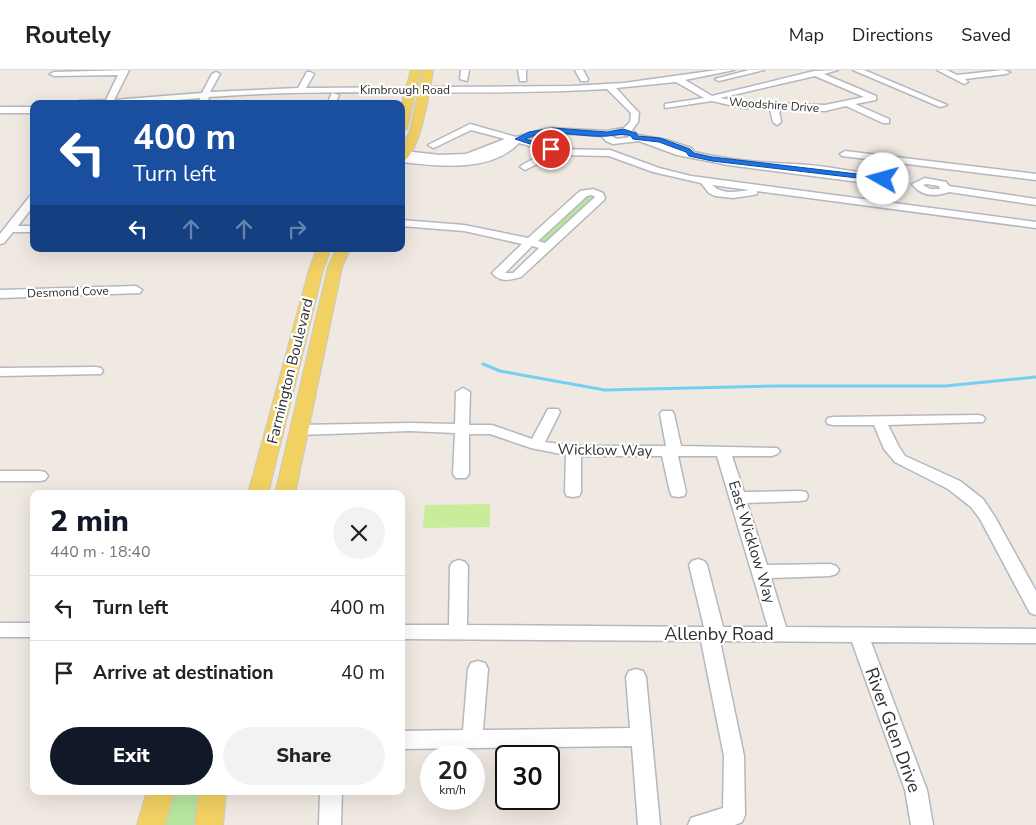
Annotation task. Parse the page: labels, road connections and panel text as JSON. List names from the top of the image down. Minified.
{"streets":{"main road":["Farmington Boulevard"],"street":["Kimbrough Road","Woodshire Drive","Desmond Cove","Wicklow Way","East Wicklow Way","Allenby Road","River Glen Drive"]},"crossings":[["Kimbrough Road","Woodshire Drive"],["Farmington Boulevard","Wicklow Way"],["Wicklow Way","East Wicklow Way"],["East Wicklow Way","Allenby Road"],["Allenby Road","River Glen Drive"]],"page":{"header":"Routely","nav":["Map","Directions","Saved"],"turn":["400 m","Turn left"],"heading":["2 min","440 m · 18:40"],"list":[{"name":"Turn left","value":"400 m"},{"name":"Arrive at destination","value":"40 m"}],"buttons":["Exit","Share"],"speed":"20 km/h","limit":"30"}}
